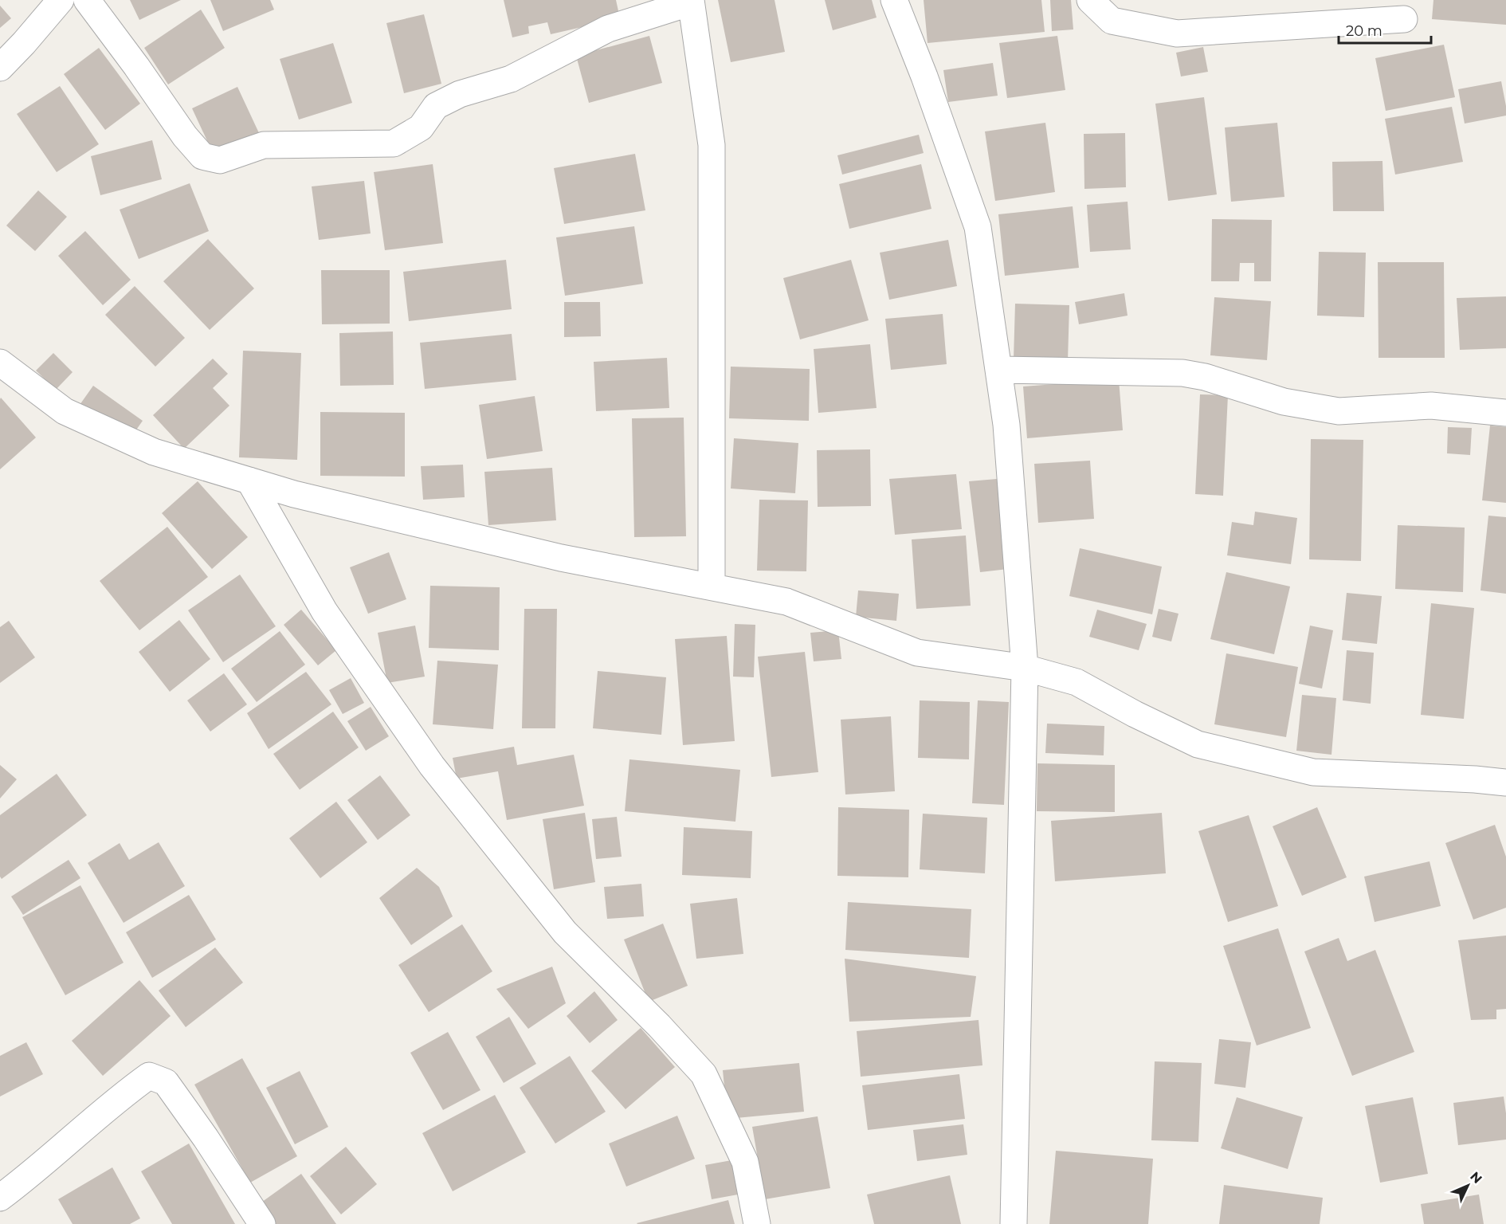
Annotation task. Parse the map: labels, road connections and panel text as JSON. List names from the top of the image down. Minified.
{"scale_bar":"20 m","north":"top right"}
